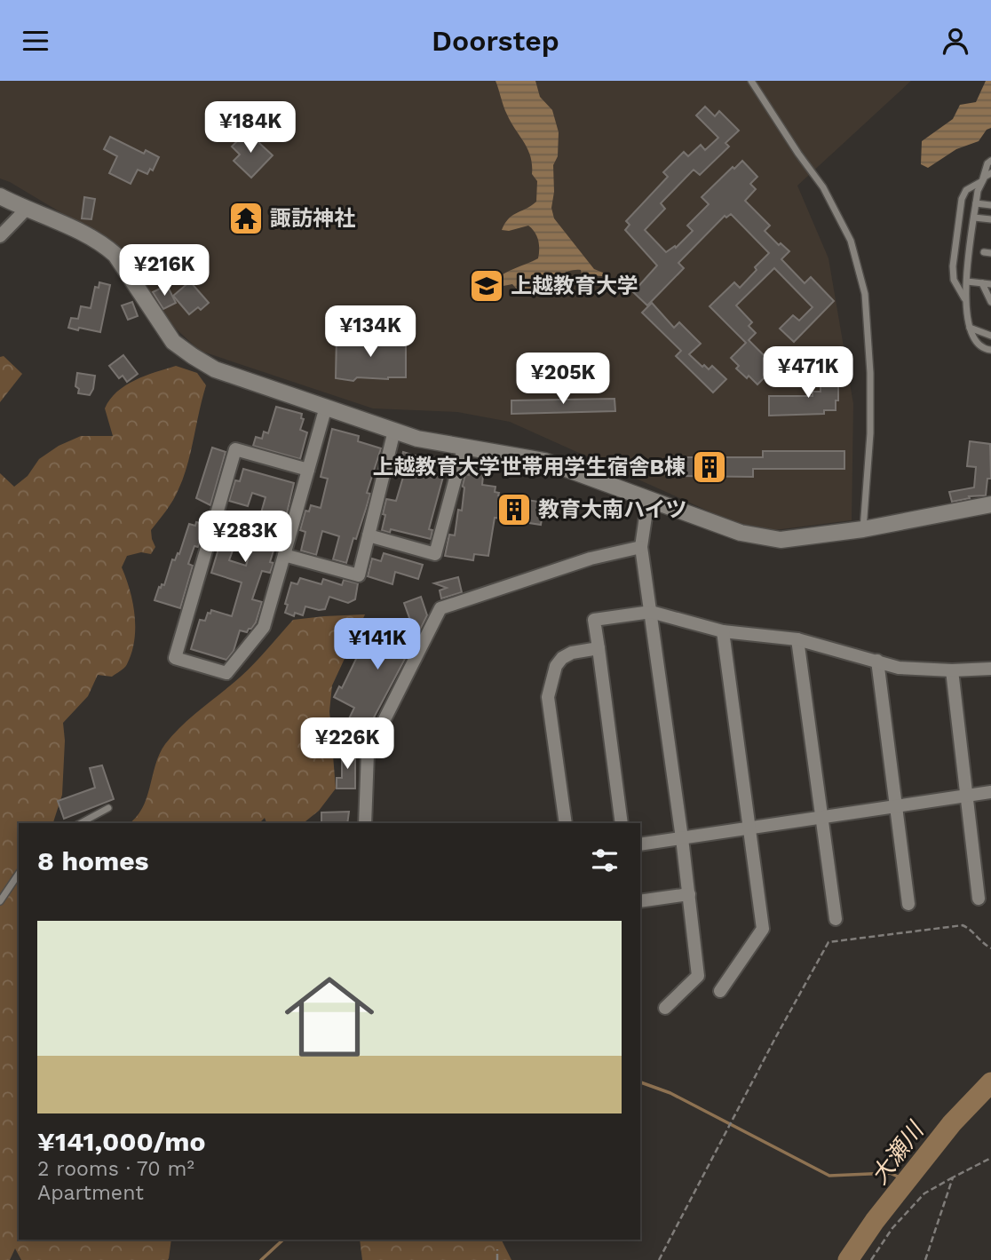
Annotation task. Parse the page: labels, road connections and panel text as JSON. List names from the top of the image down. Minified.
{"water":["大瀬川"],"places":{"temple":["諏訪神社"],"school or university":["上越教育大学"],"building":["上越教育大学世帯用学生宿舎B棟","教育大南ハイツ"]},"page":{"header":"Doorstep","price":["¥184K","¥216K","¥134K","¥471K","¥205K","¥283K","¥141K","¥226K"],"heading":"8 homes","list":[{"name":"¥141,000/mo","note":"2 rooms · 70 m² · Apartment"}]}}
